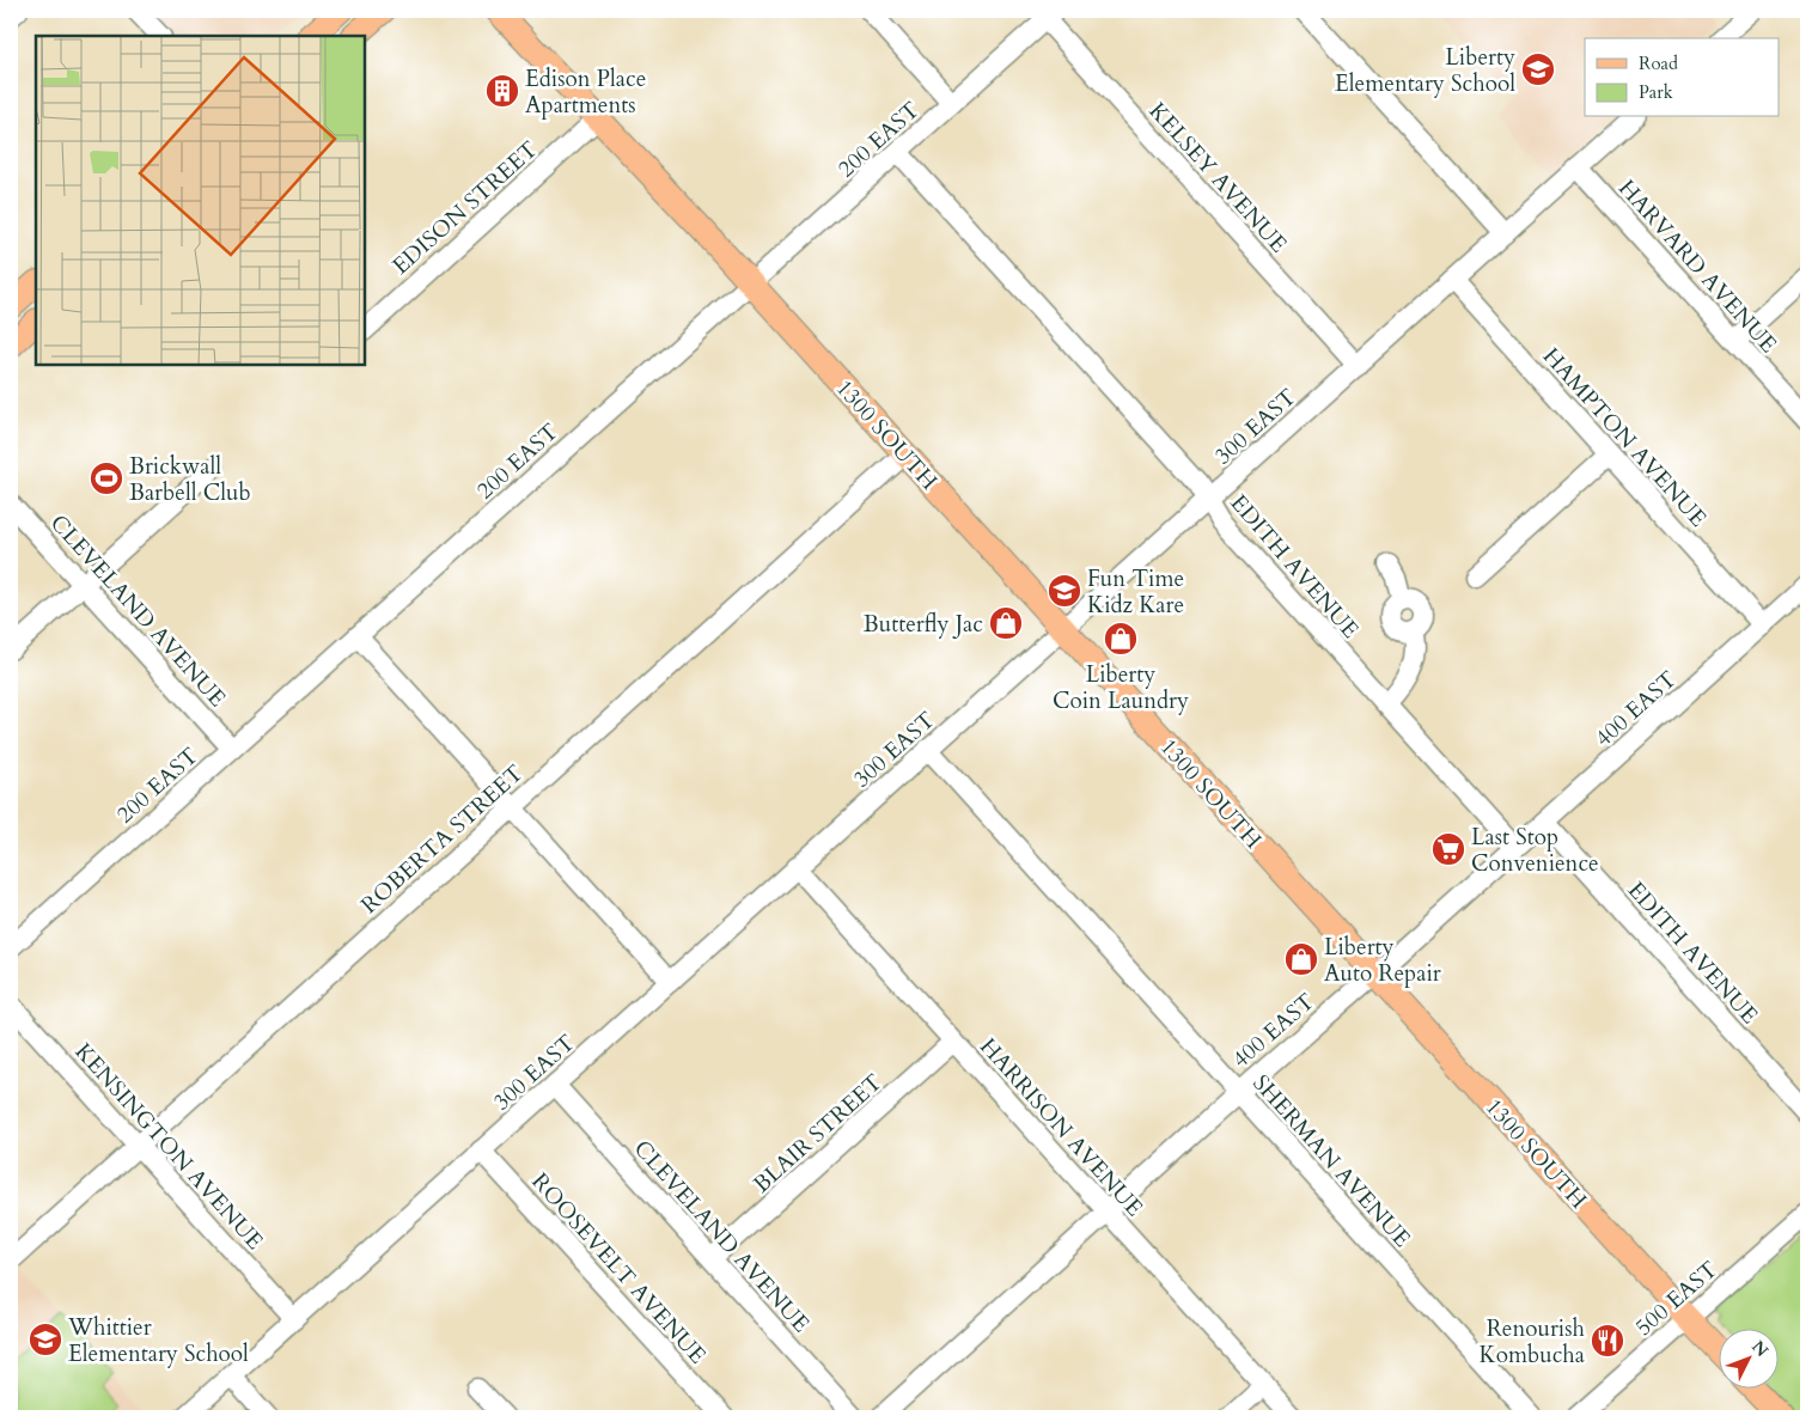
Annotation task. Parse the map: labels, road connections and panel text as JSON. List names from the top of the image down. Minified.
{"streets":{"main road":["1300 SOUTH"],"street":["200 EAST","KELSEY AVENUE","EDISON STREET","HARVARD AVENUE","300 EAST","HAMPTON AVENUE","EDITH AVENUE","CLEVELAND AVENUE","400 EAST","ROBERTA STREET","HARRISON AVENUE","BLAIR STREET","KENSINGTON AVENUE","SHERMAN AVENUE","ROOSEVELT AVENUE","500 EAST"]},"crossings":[["200 EAST","KELSEY AVENUE"],["200 EAST","1300 SOUTH"],["200 EAST","EDITH AVENUE"],["200 EAST","CLEVELAND AVENUE"],["KELSEY AVENUE","300 EAST"],["EDISON STREET","1300 SOUTH"],["HARVARD AVENUE","300 EAST"],["300 EAST","1300 SOUTH"],["300 EAST","HAMPTON AVENUE"],["300 EAST","EDITH AVENUE"],["300 EAST","CLEVELAND AVENUE"],["300 EAST","HARRISON AVENUE"],["300 EAST","KENSINGTON AVENUE"],["300 EAST","SHERMAN AVENUE"],["300 EAST","ROOSEVELT AVENUE"],["1300 SOUTH","400 EAST"],["1300 SOUTH","ROBERTA STREET"],["1300 SOUTH","500 EAST"],["HAMPTON AVENUE","400 EAST"],["EDITH AVENUE","400 EAST"],["CLEVELAND AVENUE","BLAIR STREET"],["400 EAST","HARRISON AVENUE"],["400 EAST","SHERMAN AVENUE"],["ROBERTA STREET","KENSINGTON AVENUE"],["HARRISON AVENUE","BLAIR STREET"]],"places":{"school or university":["Liberty Elementary School","Fun Time Kidz Kare","Whittier Elementary School"],"building":["Edison Place Apartments"],"sports":["Brickwall Barbell Club"],"shop":["Butterfly Jac","Liberty Coin Laundry","Liberty Auto Repair"],"supermarket":["Last Stop Convenience"],"restaurant":["Renourish Kombucha"]},"legend":["Road","Park"],"north":"top right"}
